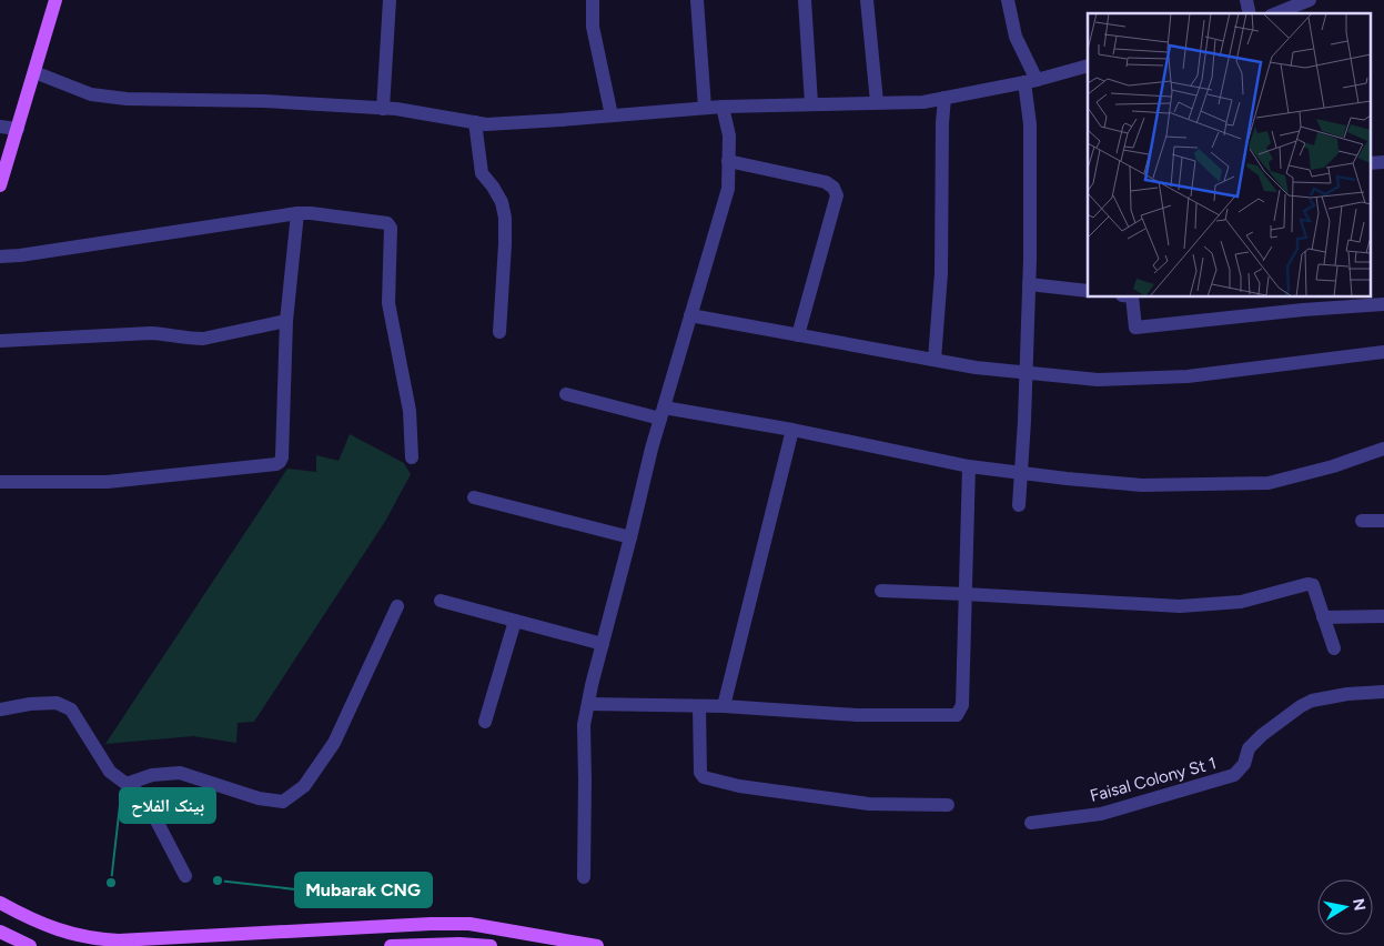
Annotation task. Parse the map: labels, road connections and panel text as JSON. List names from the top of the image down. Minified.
{"streets":{"street":["Faisal Colony St 1"]},"places":["Mubarak CNG","بینک الفلاح"],"north":"right"}
